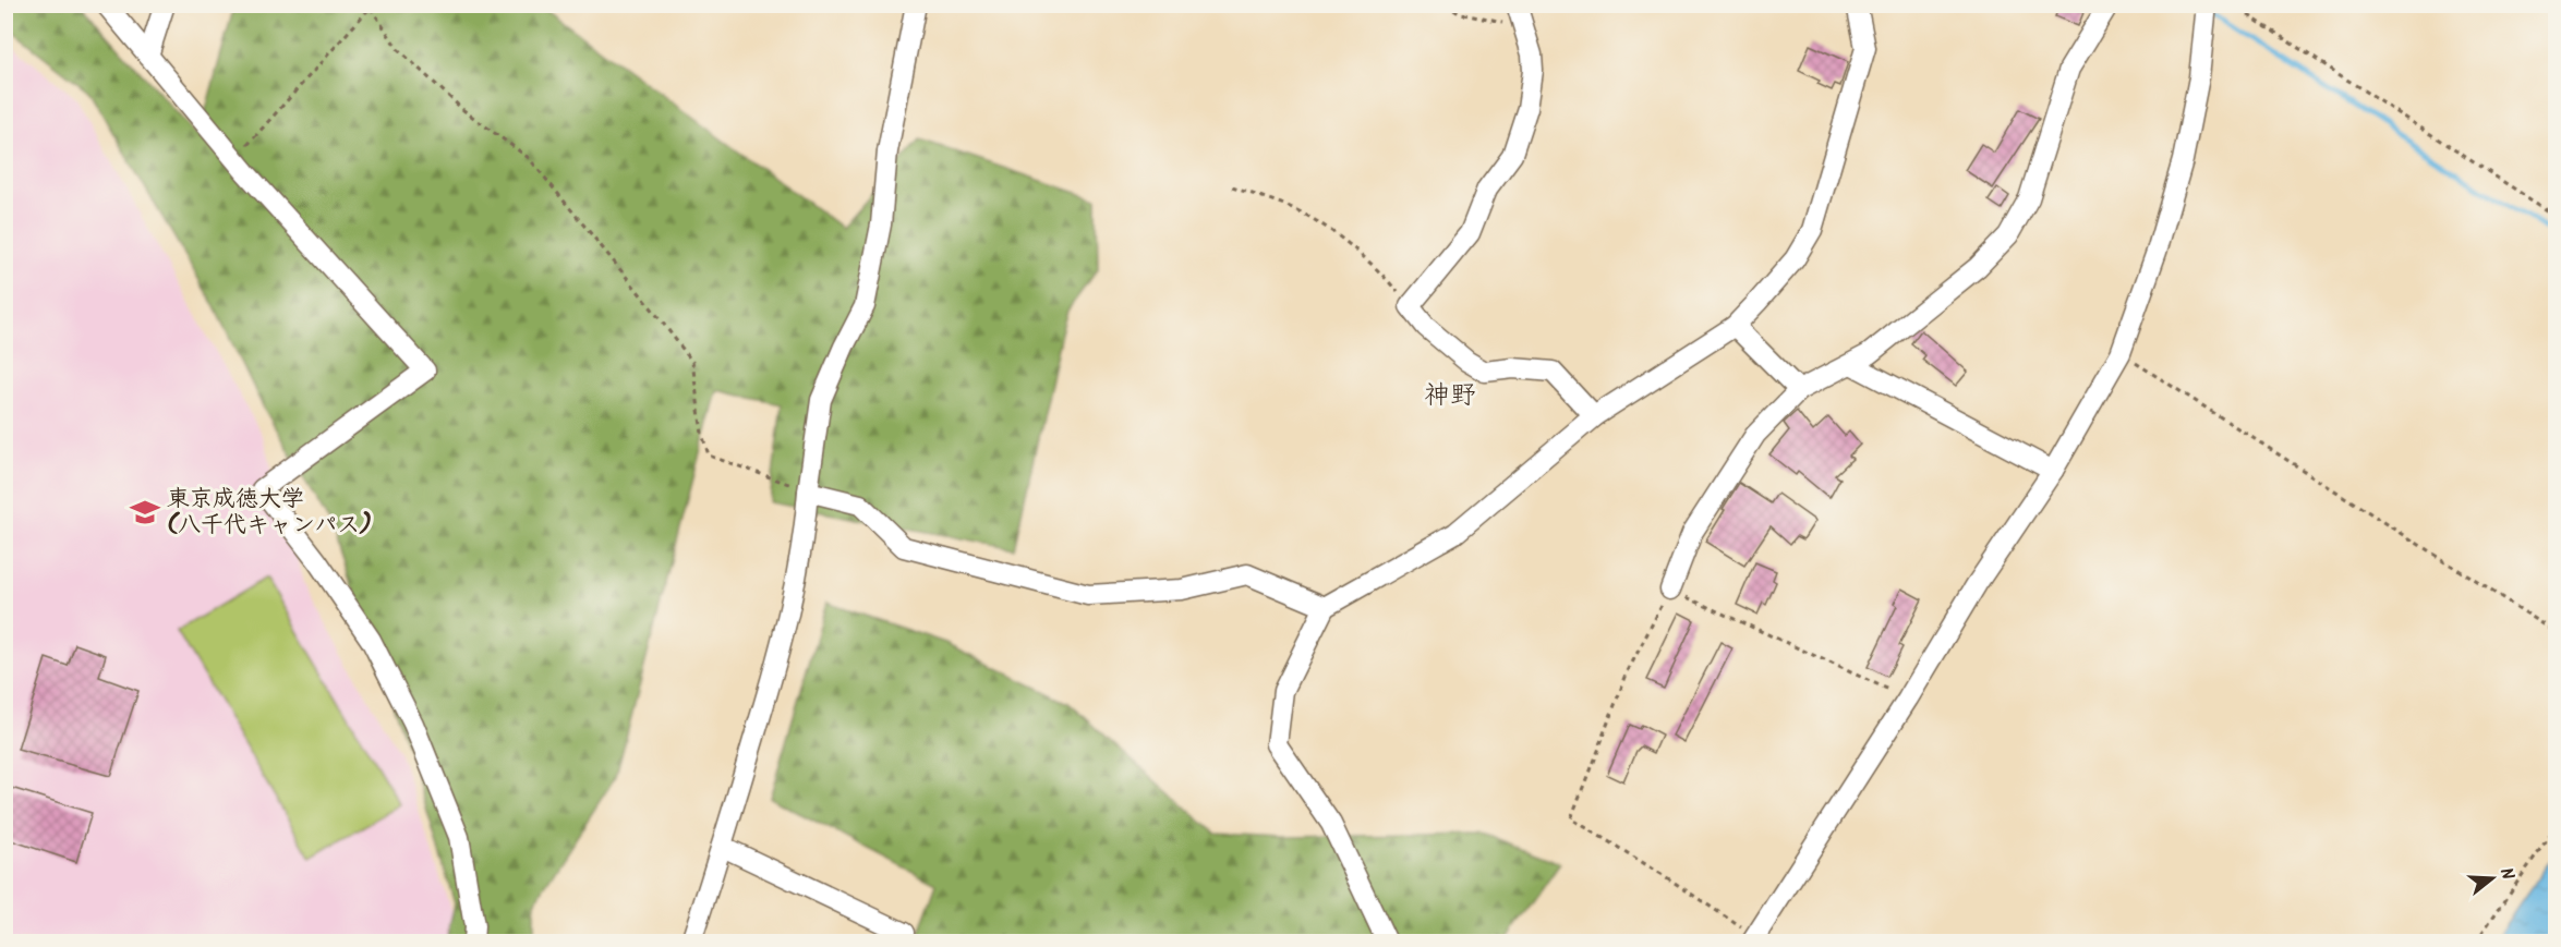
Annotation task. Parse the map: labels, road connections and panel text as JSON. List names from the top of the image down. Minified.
{"districts":["神野"],"places":{"school or university":["東京成徳大学 (八千代キャンパス)"]},"north":"right"}
